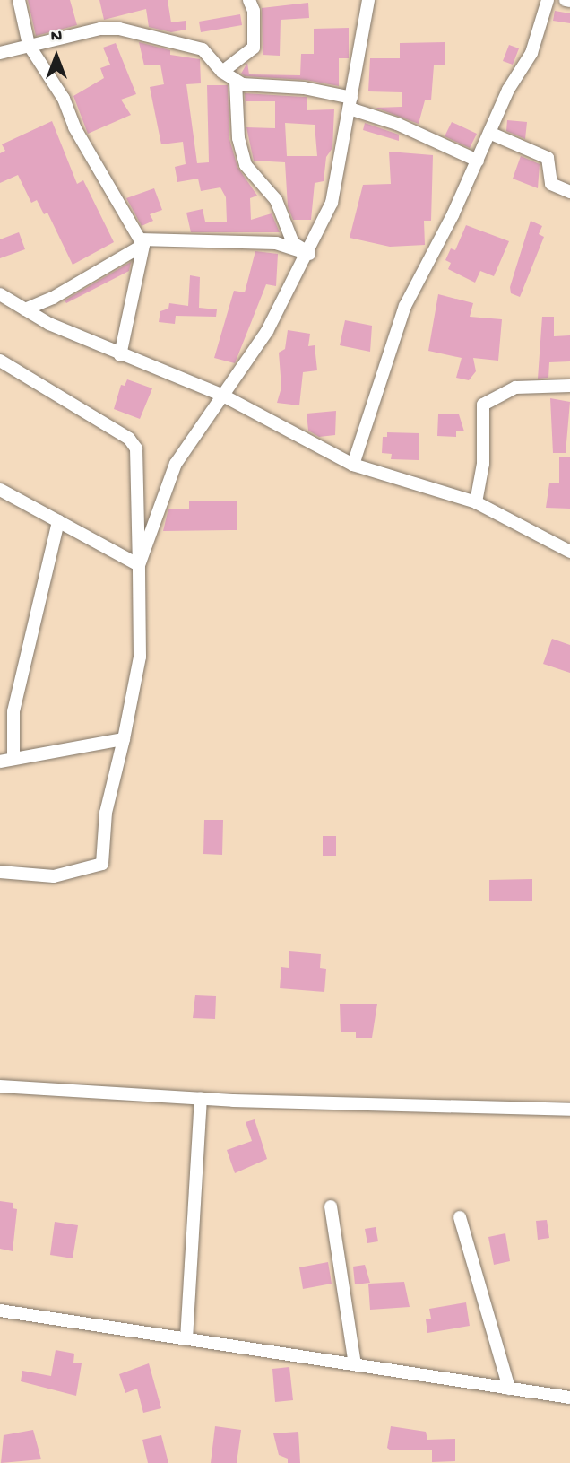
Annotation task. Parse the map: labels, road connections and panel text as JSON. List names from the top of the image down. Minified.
{"north":"top"}
